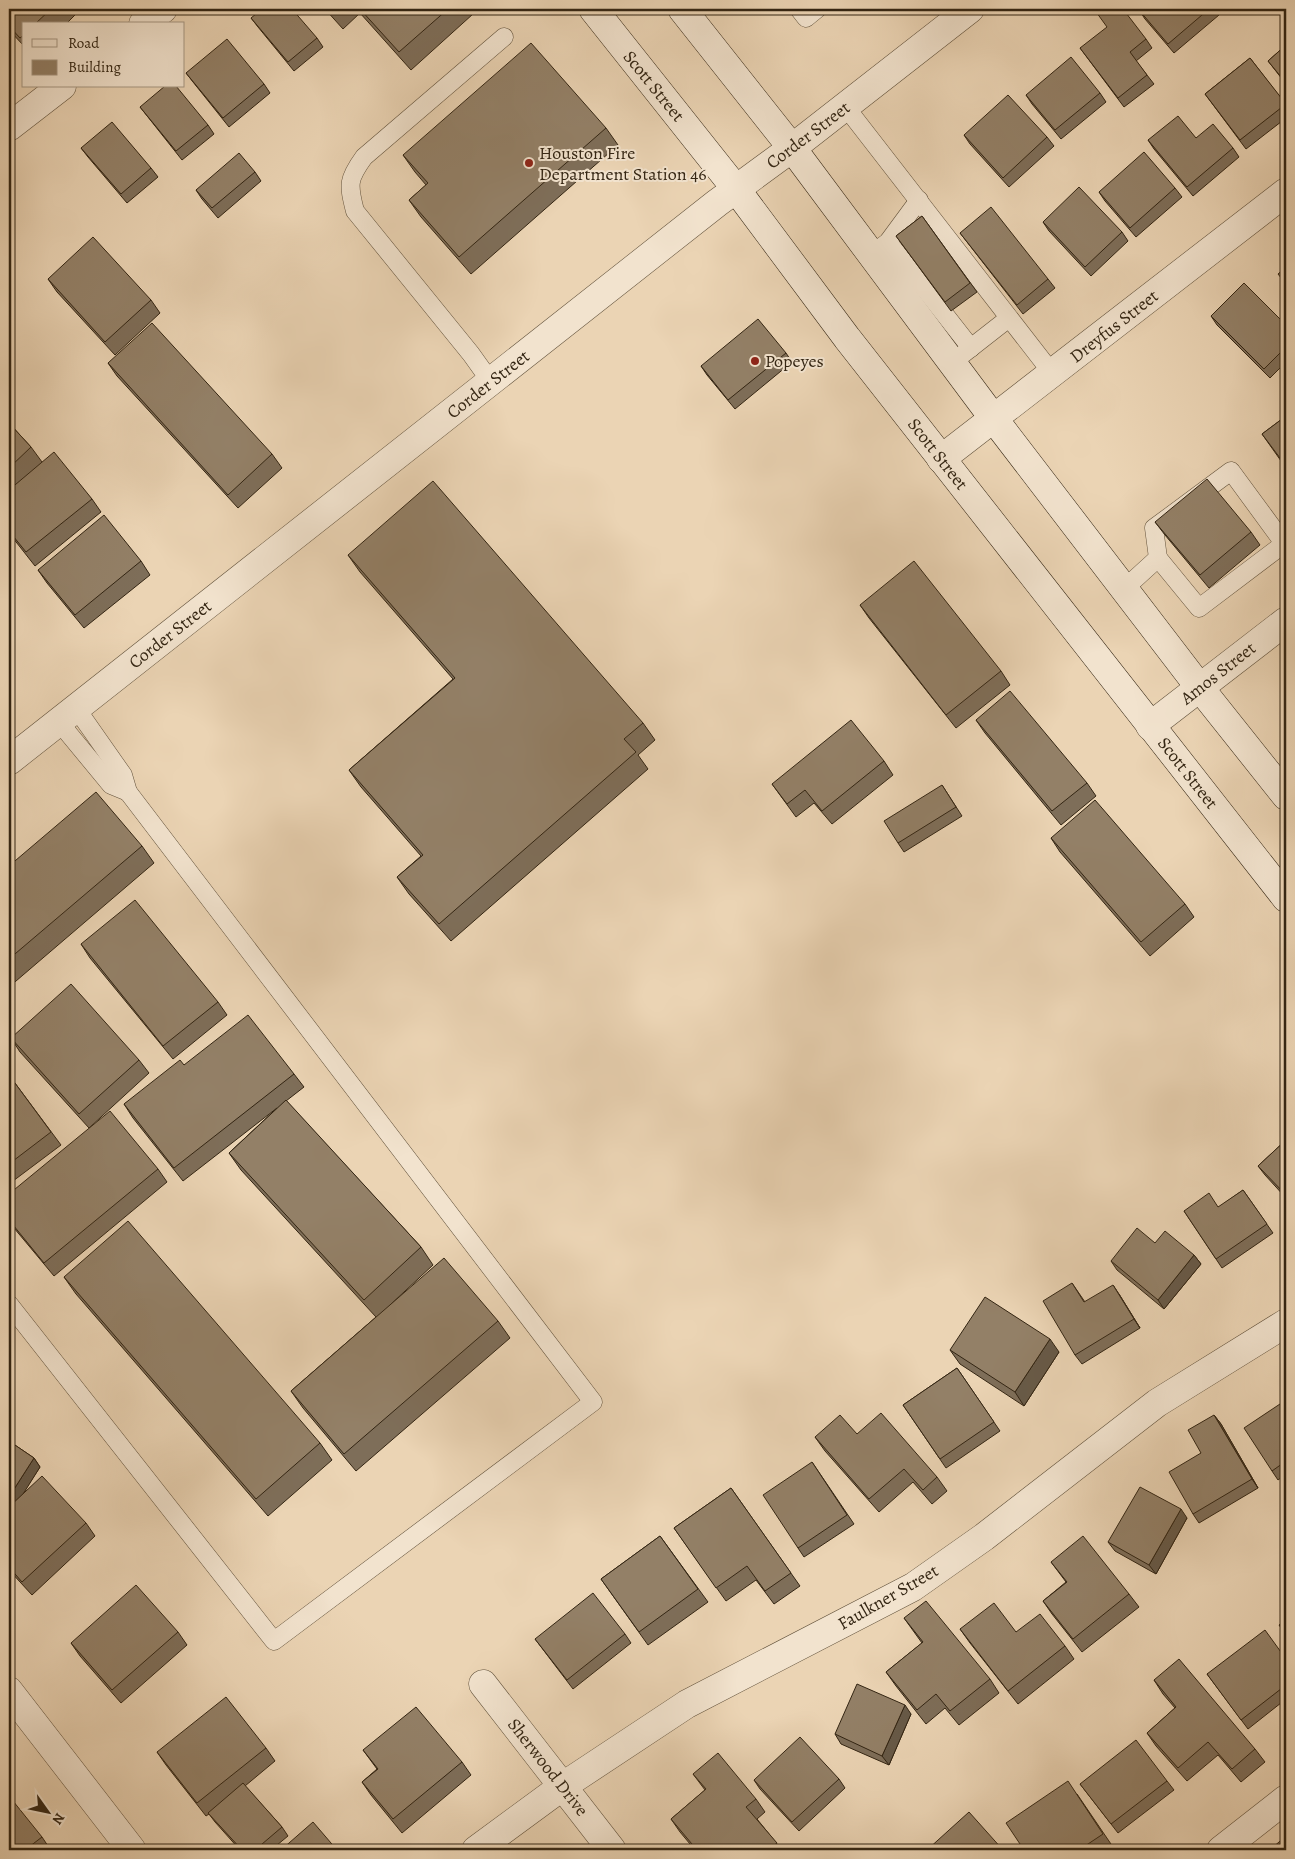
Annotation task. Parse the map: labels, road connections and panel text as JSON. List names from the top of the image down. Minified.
{"streets":{"street":["Scott Street","Corder Street","Dreyfus Street","Amos Street","Faulkner Street","Sherwood Drive"]},"crossings":[["Scott Street","Corder Street"],["Scott Street","Dreyfus Street"],["Scott Street","Amos Street"],["Faulkner Street","Sherwood Drive"]],"places":["Houston Fire Department Station 46","Popeyes"],"legend":["Road","Building"],"north":"bottom right"}
